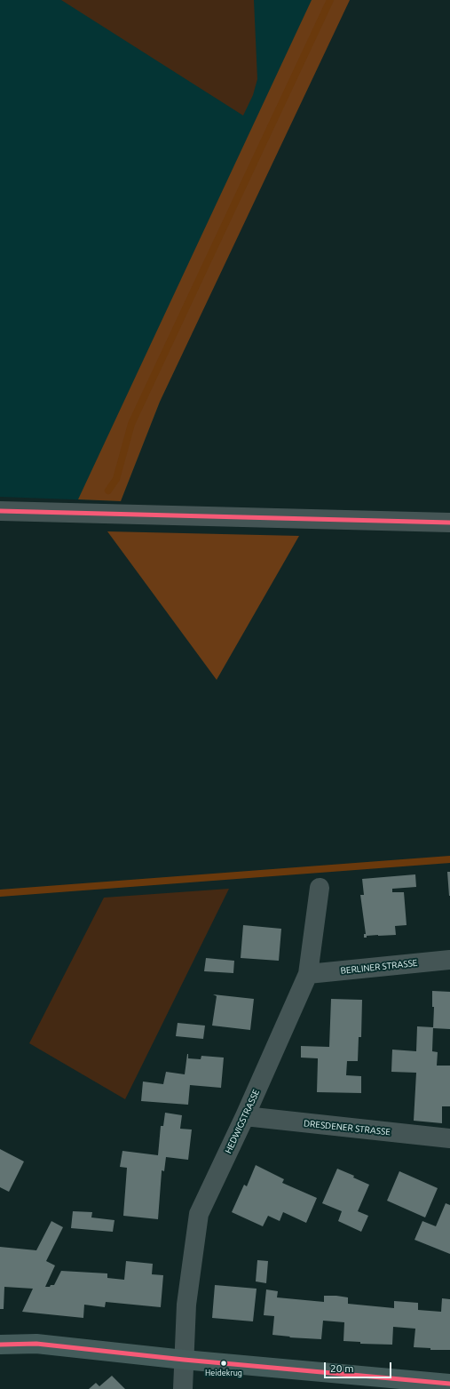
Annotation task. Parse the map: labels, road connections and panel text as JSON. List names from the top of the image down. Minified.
{"streets":{"street":["BERLINER STRASSE","HEDWIGSTRASSE","DRESDENER STRASSE"]},"crossings":[["BERLINER STRASSE","HEDWIGSTRASSE"],["HEDWIGSTRASSE","DRESDENER STRASSE"]],"places":["Heidekrug"],"scale_bar":"20 m"}
